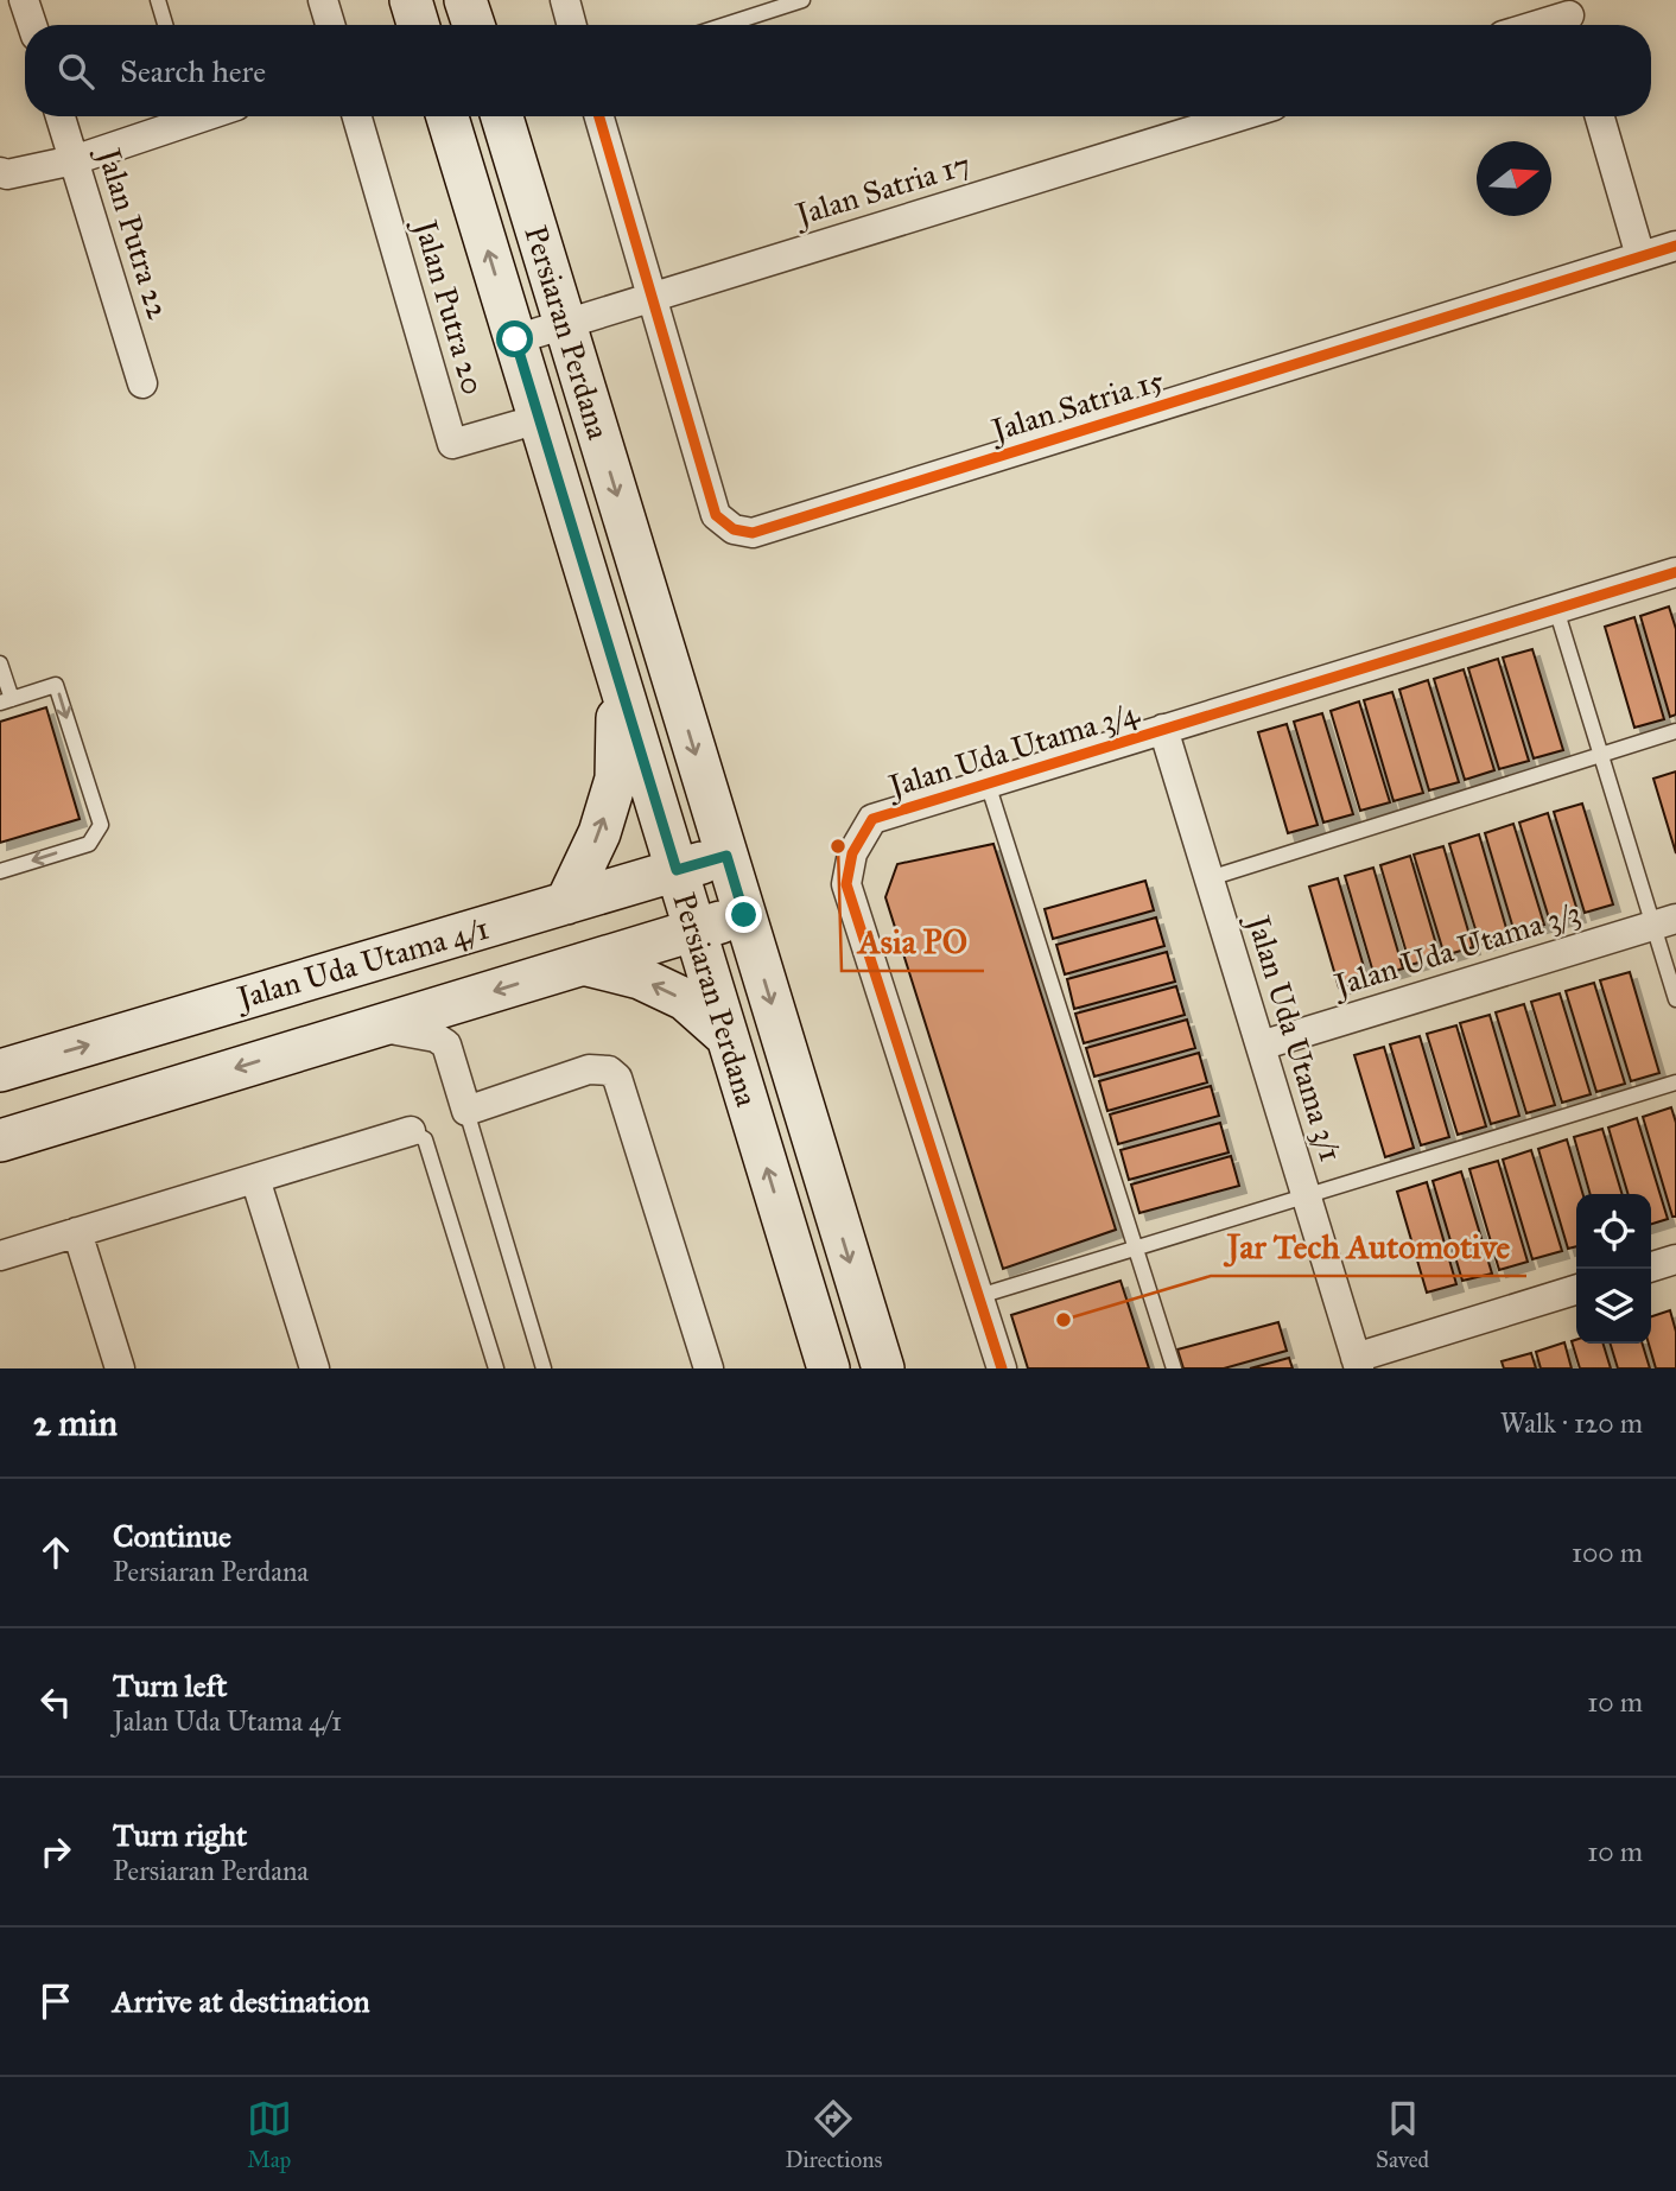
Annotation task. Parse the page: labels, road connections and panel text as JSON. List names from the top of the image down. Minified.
{"streets":{"main road":["Persiaran Perdana","Jalan Uda Utama 4/1"],"street":["Jalan Satria 17","Jalan Putra 22","Jalan Putra 20","Jalan Satria 15","Jalan Uda Utama 3/4","Jalan Uda Utama 3/3","Jalan Uda Utama 3/1"]},"crossings":[["Jalan Satria 17","Persiaran Perdana"],["Jalan Satria 17","Jalan Satria 15"],["Jalan Putra 20","Persiaran Perdana"],["Persiaran Perdana","Jalan Uda Utama 4/1"],["Jalan Uda Utama 3/4","Jalan Uda Utama 3/1"],["Jalan Uda Utama 3/3","Jalan Uda Utama 3/1"]],"places":["Asia PO","Jar Tech Automotive"],"north":"right","page":{"search":"Search here","heading":["2 min","Walk · 120 m"],"list":[["Continue","Persiaran Perdana","100 m"],["Turn left","Jalan Uda Utama 4/1","10 m"],["Turn right","Persiaran Perdana","10 m"],"Arrive at destination"],"nav":["Map","Directions","Saved"]}}
